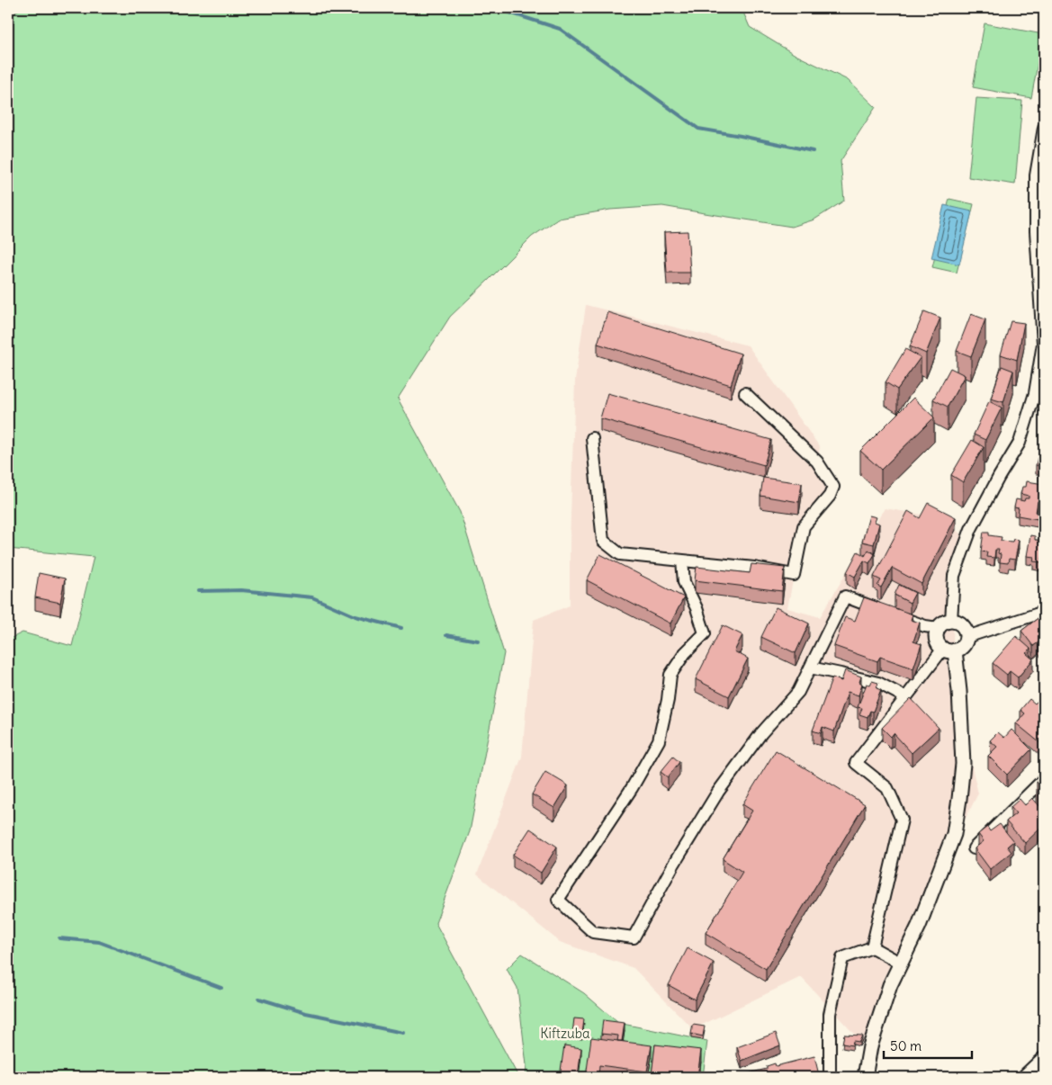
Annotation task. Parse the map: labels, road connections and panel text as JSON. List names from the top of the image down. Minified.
{"parks":["Kiftzuba"],"scale_bar":"50 m"}
